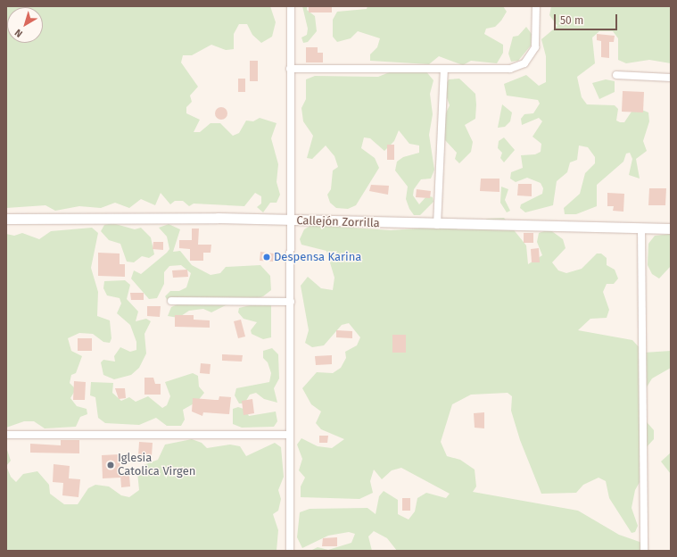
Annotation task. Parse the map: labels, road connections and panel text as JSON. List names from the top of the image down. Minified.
{"streets":{"street":["Callejón Zorrilla"]},"places":["Despensa Karina","Iglesia Catolica Virgen"],"scale_bar":"50 m","north":"bottom left"}
